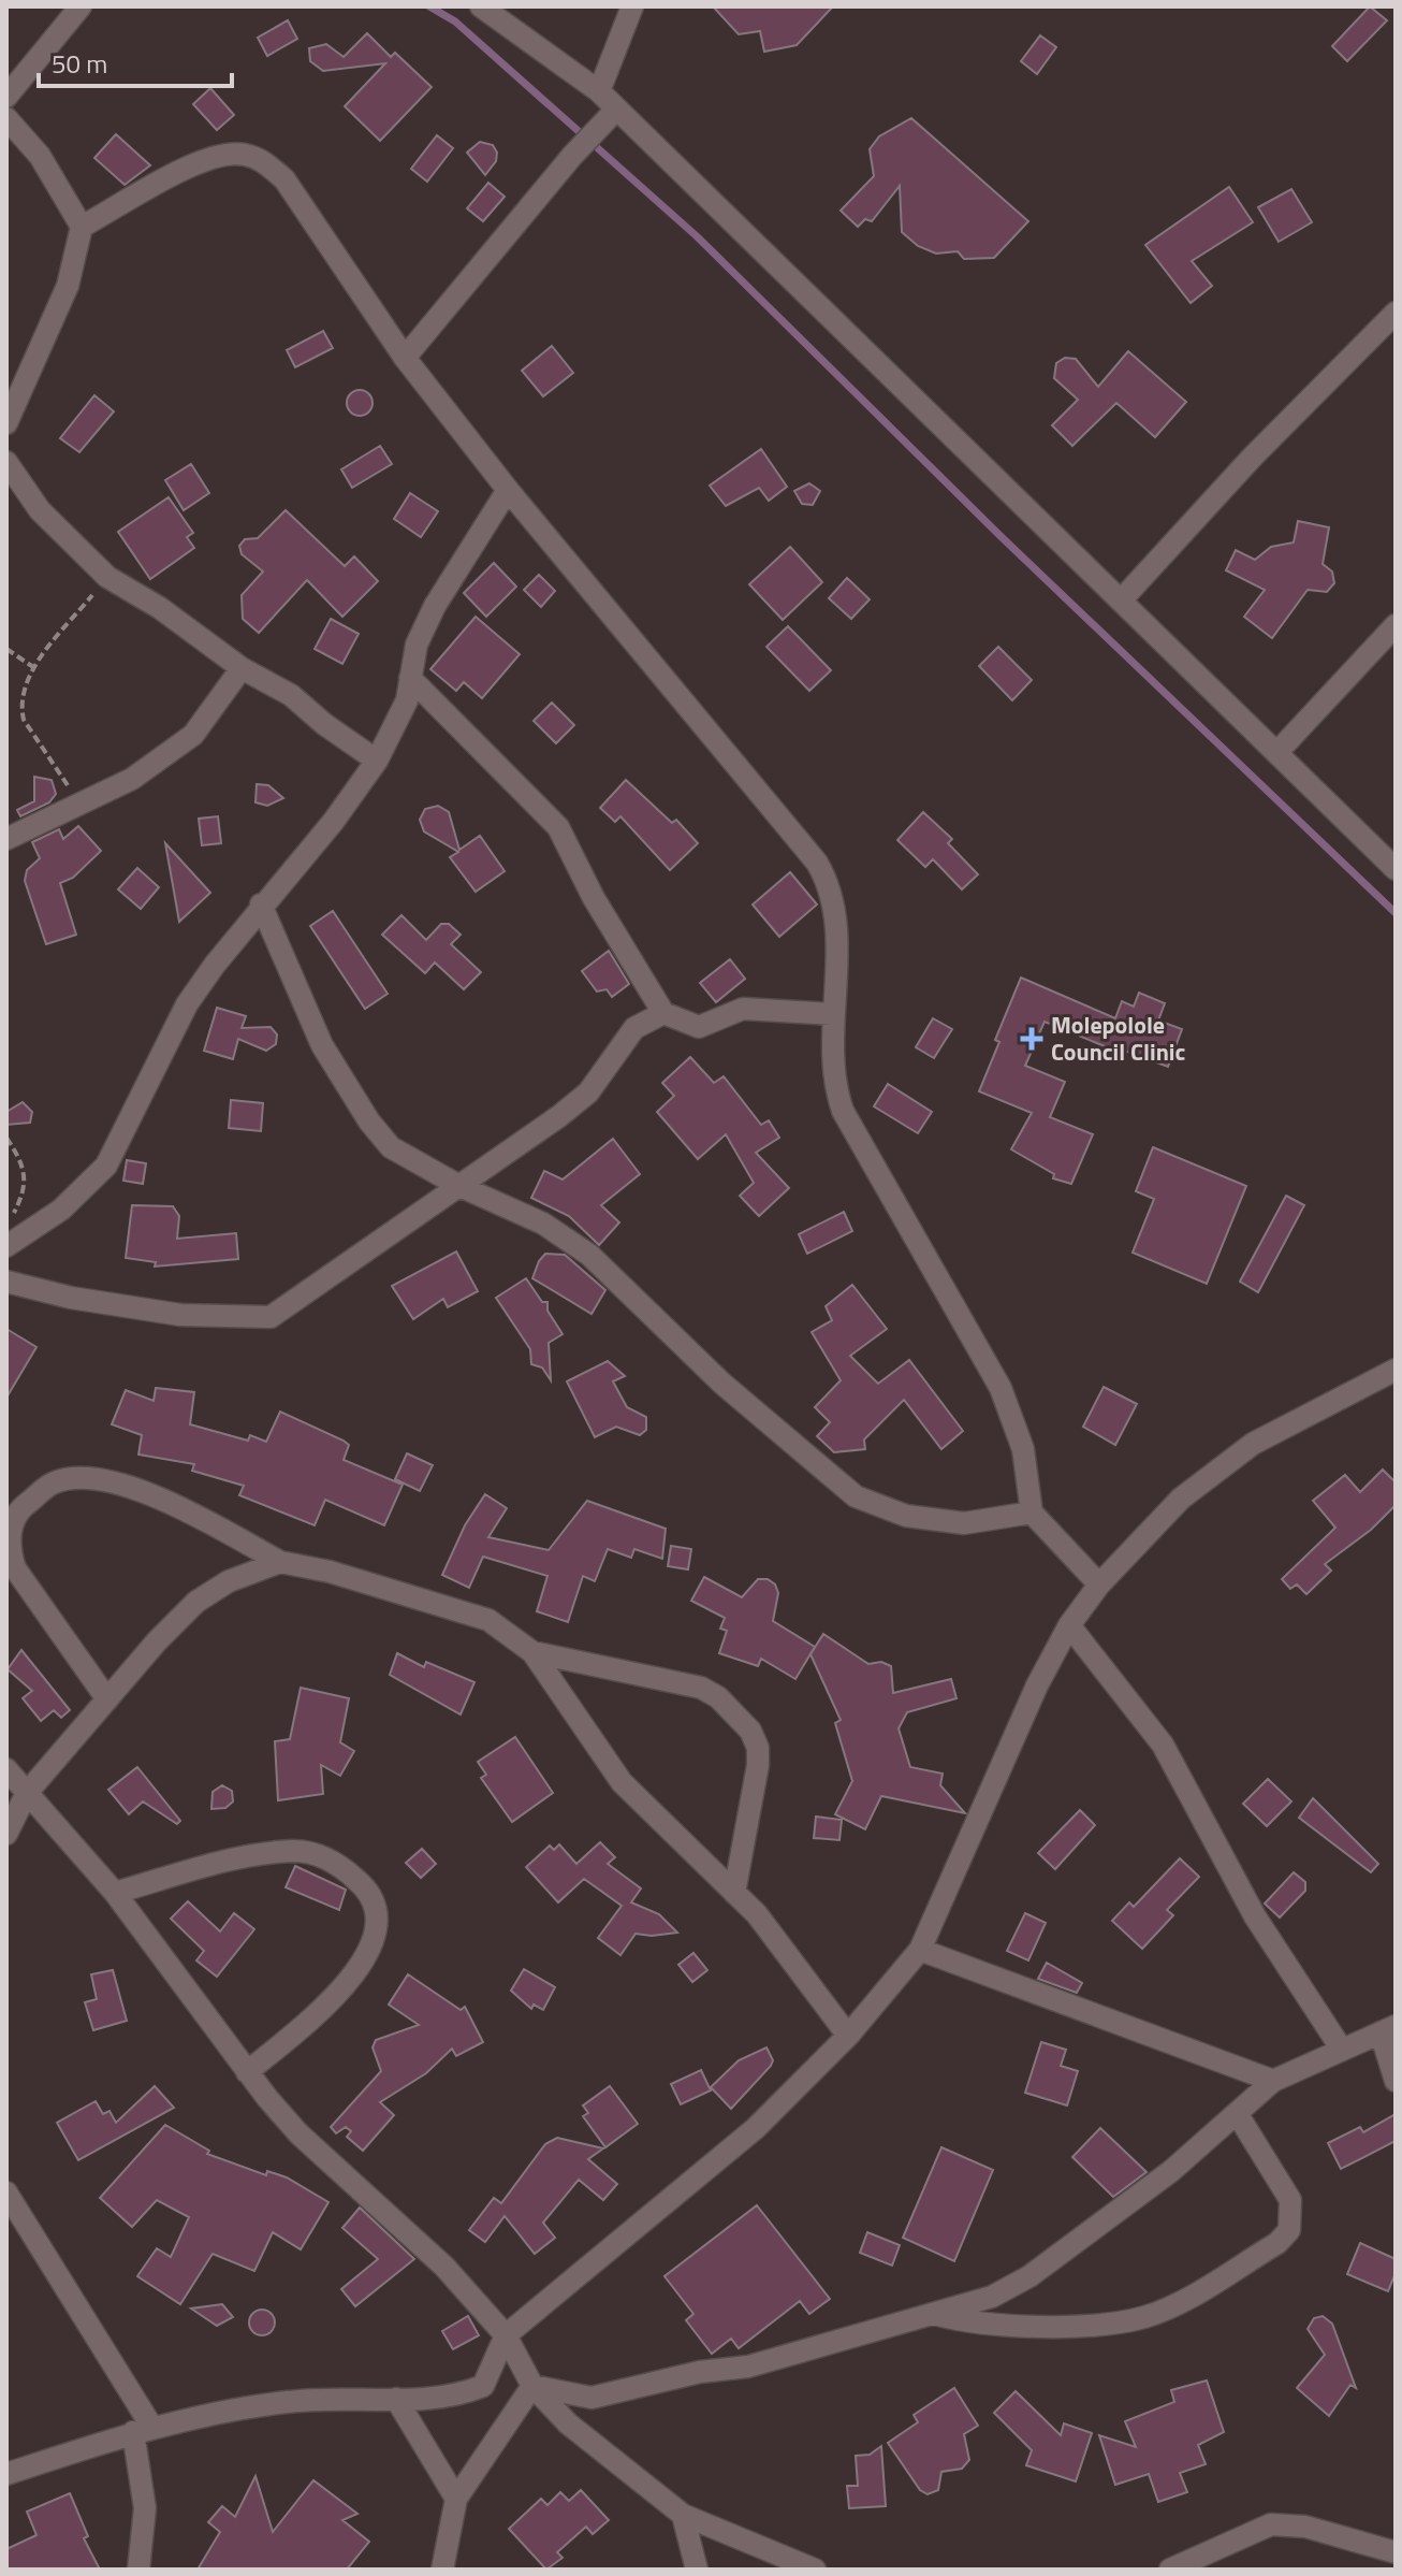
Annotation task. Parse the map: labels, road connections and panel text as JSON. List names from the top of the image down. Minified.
{"places":{"health":["Molepolole Council Clinic"]},"scale_bar":"50 m"}
